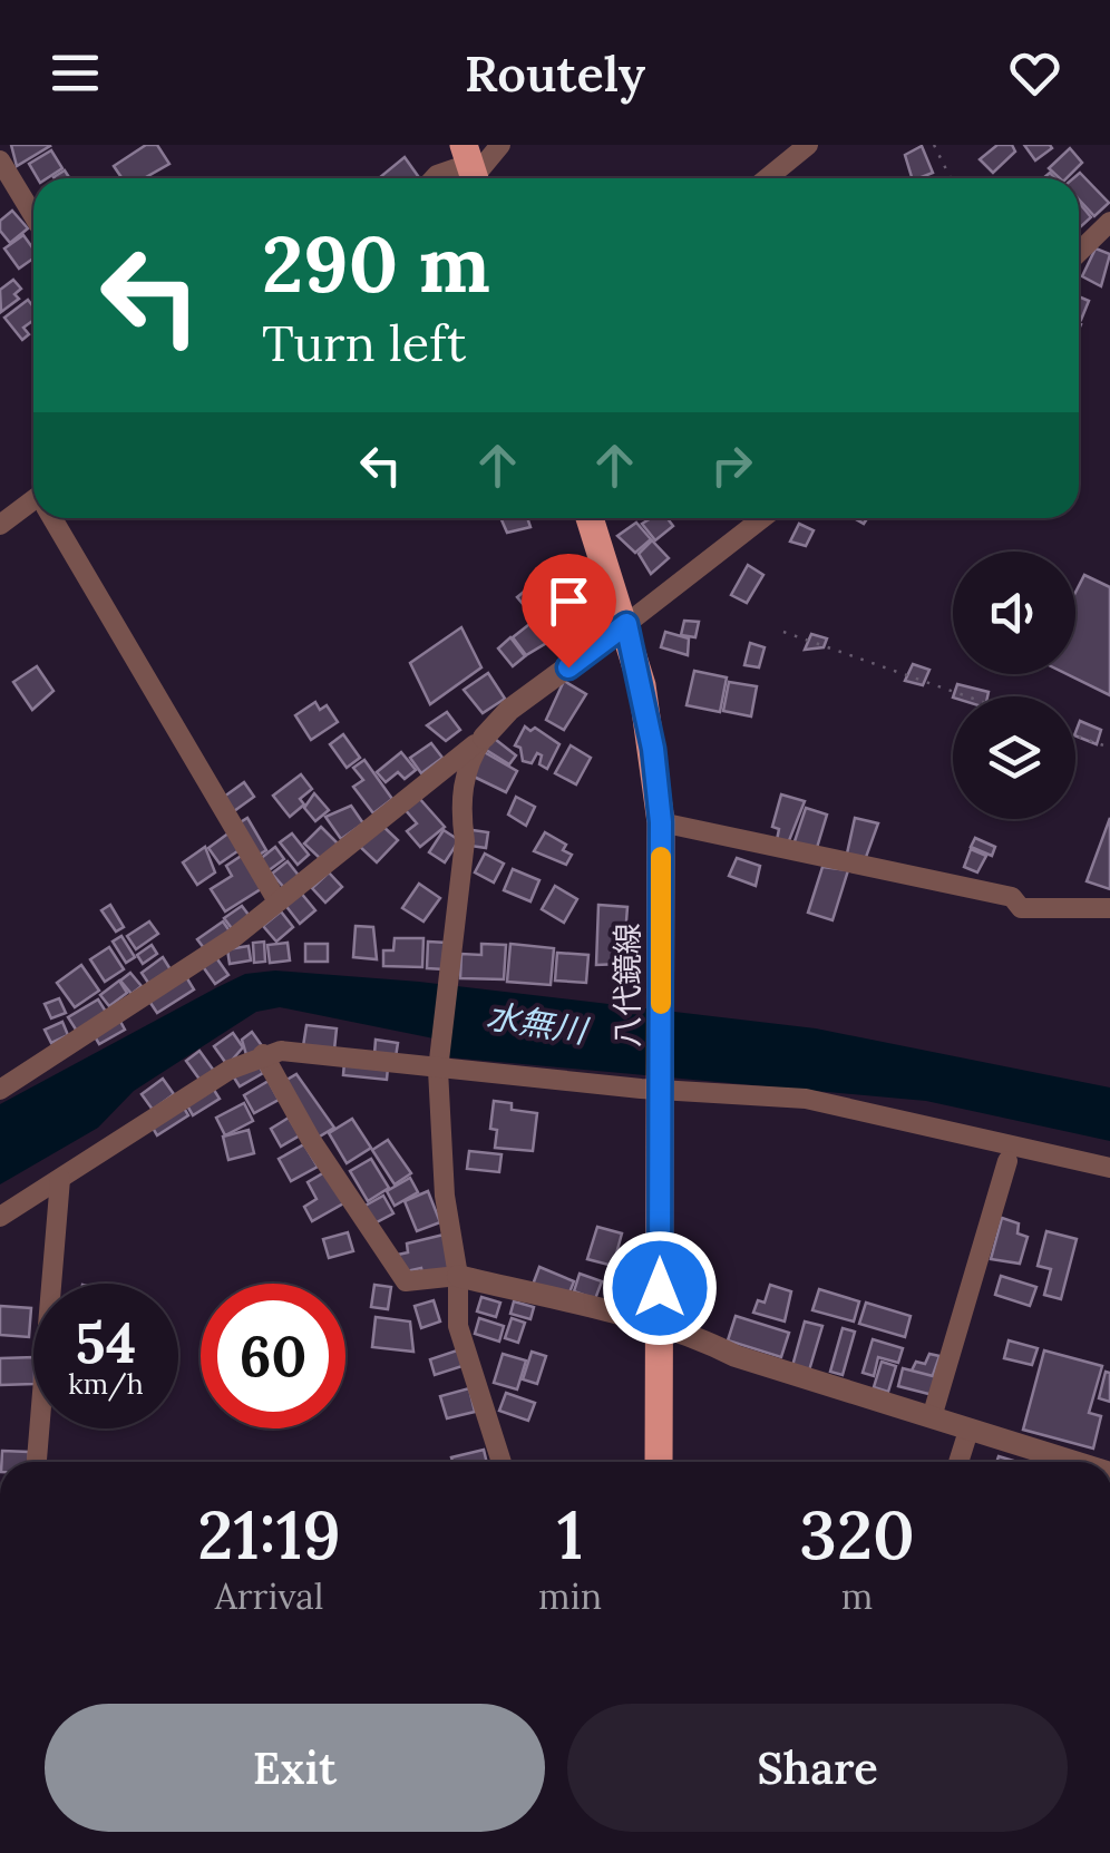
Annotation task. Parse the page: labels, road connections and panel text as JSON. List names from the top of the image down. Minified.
{"streets":{"main road":["八代鏡線"]},"water":["水無川"],"page":{"header":"Routely","turn":["290 m","Turn left"],"speed":"54 km/h","limit":"60","eta":["21:19","Arrival","1","min","320","m"],"buttons":["Exit","Share"]}}
